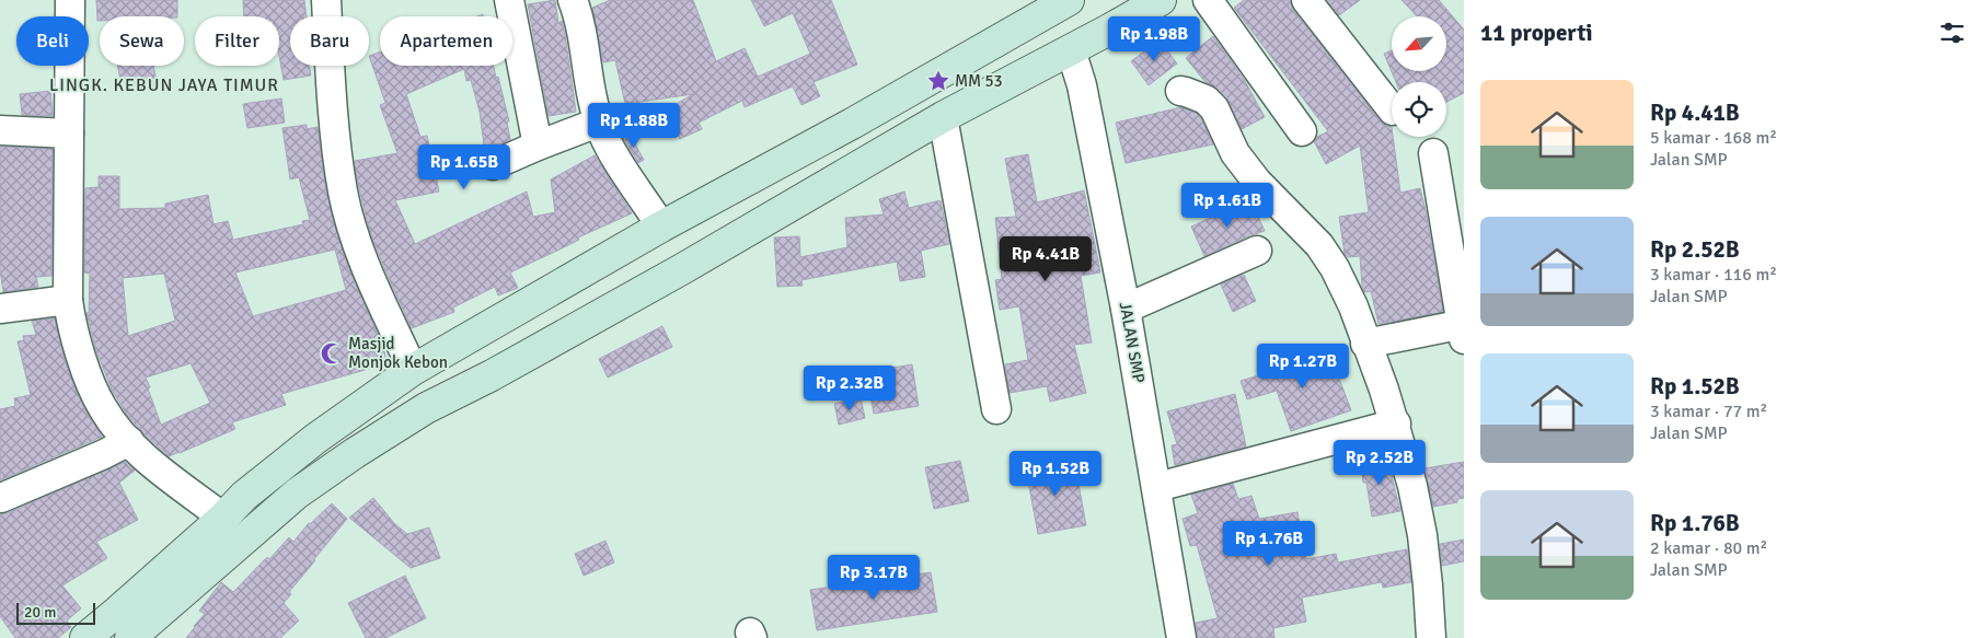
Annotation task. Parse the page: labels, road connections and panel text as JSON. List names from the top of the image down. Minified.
{"streets":{"street":["JALAN SMP"]},"districts":["LINGK. KEBUN JAYA TIMUR"],"places":{"place":["MM 53"],"mosque":["Masjid Monjok Kebon"]},"scale_bar":"20 m","north":"bottom left","page":{"heading":"11 properti","price":["Rp 1.98B","Rp 1.88B","Rp 1.65B","Rp 1.61B","Rp 4.41B","Rp 1.27B","Rp 2.32B","Rp 2.52B","Rp 1.52B","Rp 1.76B","Rp 3.17B"],"chip":["Beli","Sewa","Filter","Baru","Apartemen"],"list":[{"name":"Rp 4.41B","note":"5 kamar · 168 m² · Jalan SMP"},{"name":"Rp 2.52B","note":"3 kamar · 116 m² · Jalan SMP"},{"name":"Rp 1.52B","note":"3 kamar · 77 m² · Jalan SMP"},{"name":"Rp 1.76B","note":"2 kamar · 80 m² · Jalan SMP"}],"scale":"20 m"}}
